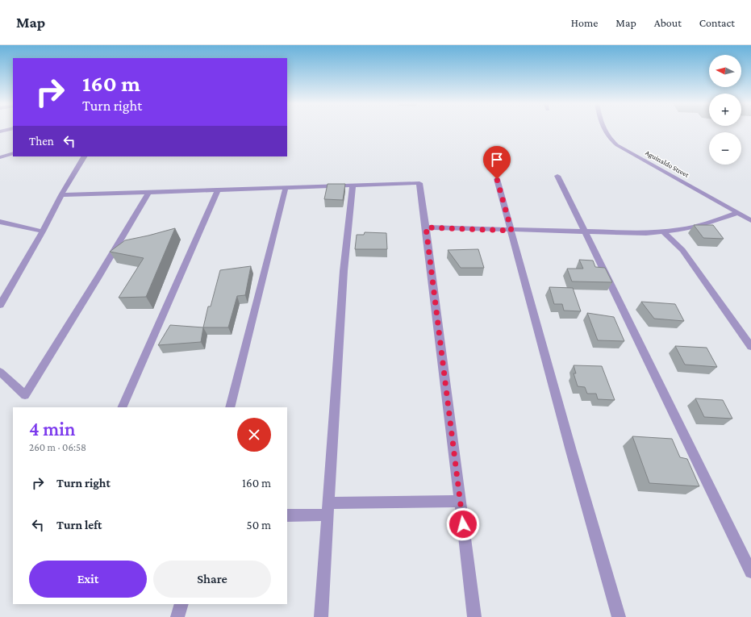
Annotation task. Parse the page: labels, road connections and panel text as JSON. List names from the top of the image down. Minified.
{"streets":{"street":["Aguinaldo Street"]},"north":"left","page":{"header":"Map","nav":["Home","Map","About","Contact"],"map_buttons":["+","−"],"turn":["160 m","Turn right"],"then":"Then","heading":["4 min","260 m · 06:58"],"list":[{"name":"Turn right","value":"160 m"},{"name":"Turn left","value":"50 m"}],"buttons":["Exit","Share"]}}
